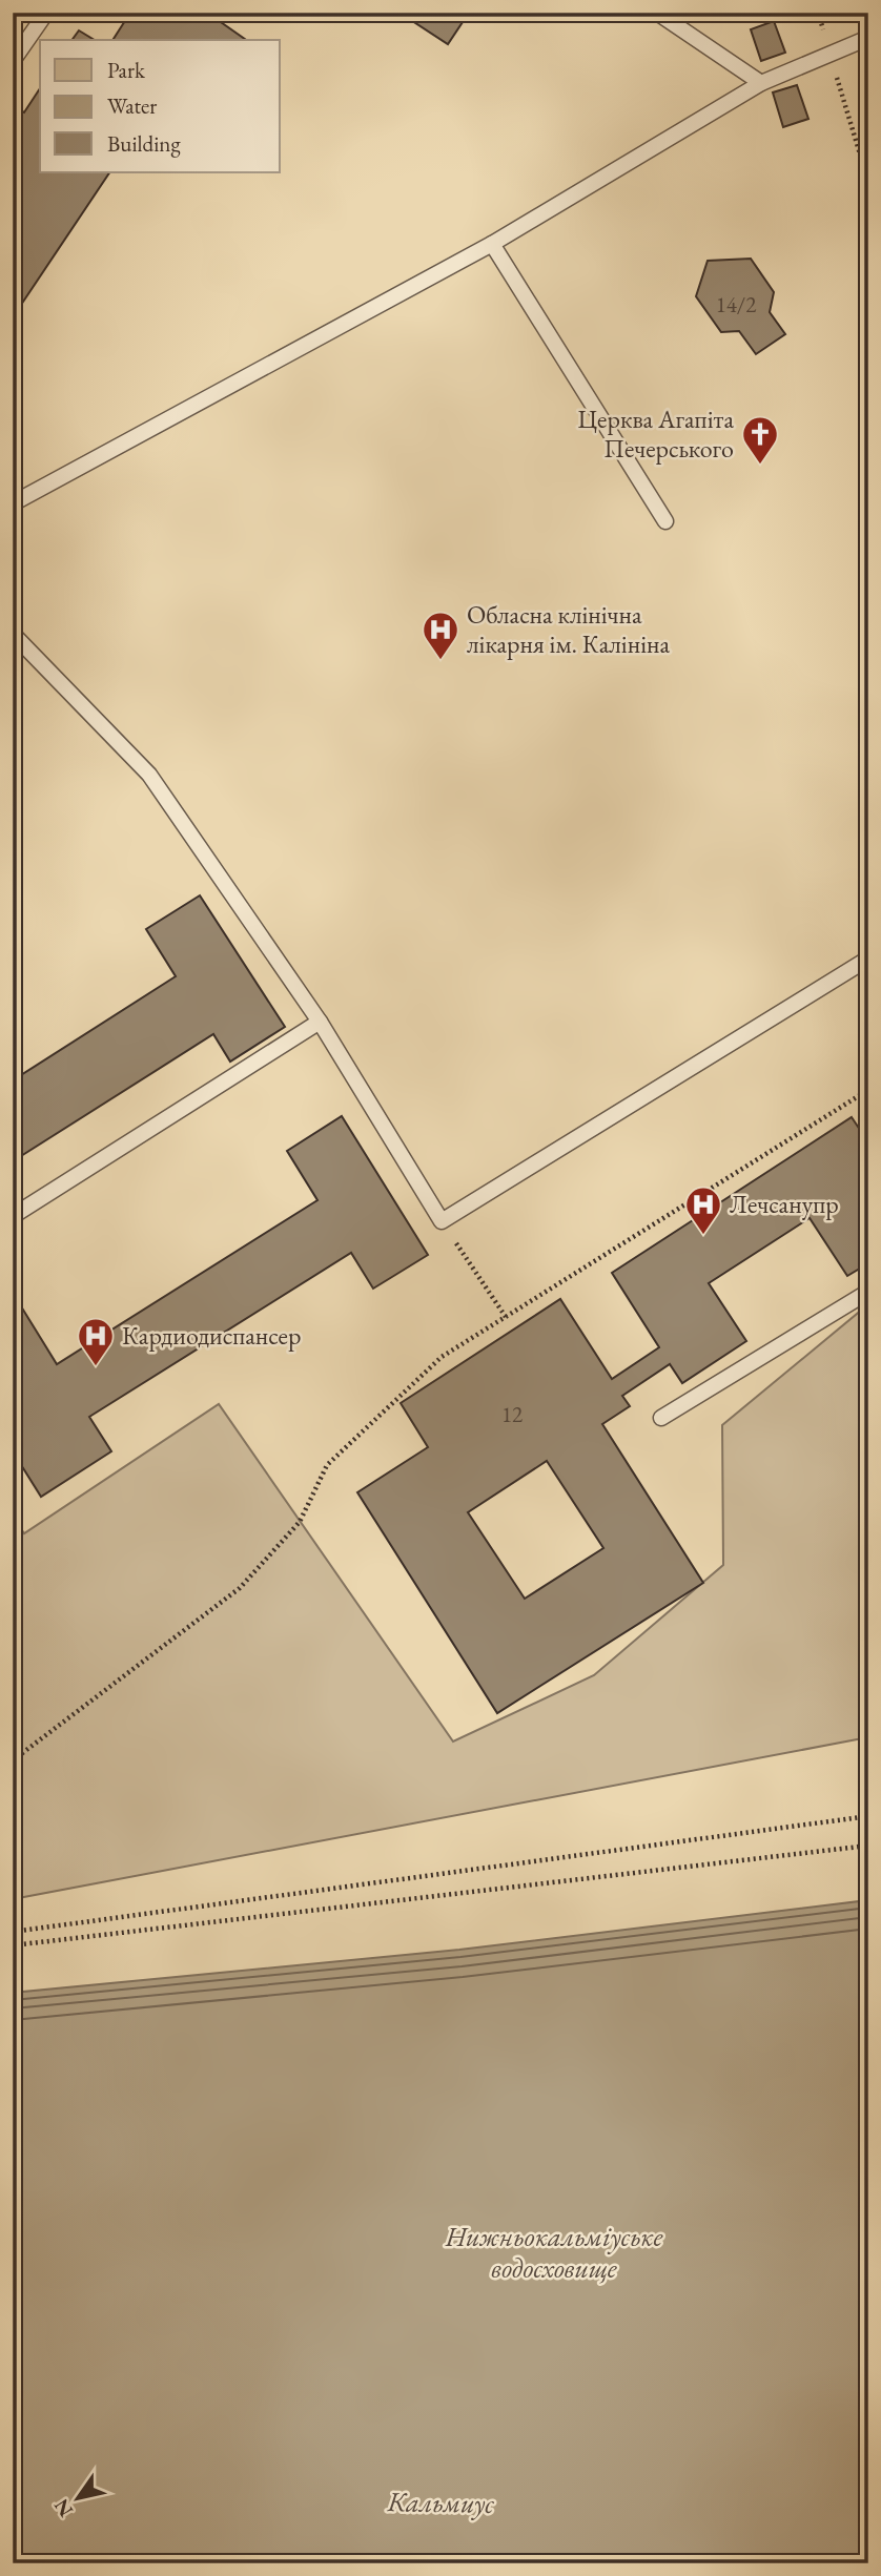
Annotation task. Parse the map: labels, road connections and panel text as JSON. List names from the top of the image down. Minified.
{"water":["Нижньокальміуське водосховище","Кальмиус"],"places":{"church":["Церква Агапіта Печерського"],"hospital":["Обласна клінічна лікарня ім. Калініна","Лечсанупр","Кардиодиспансер"]},"house_numbers":["14/2","12"],"legend":["Park","Water","Building"],"north":"bottom left"}
